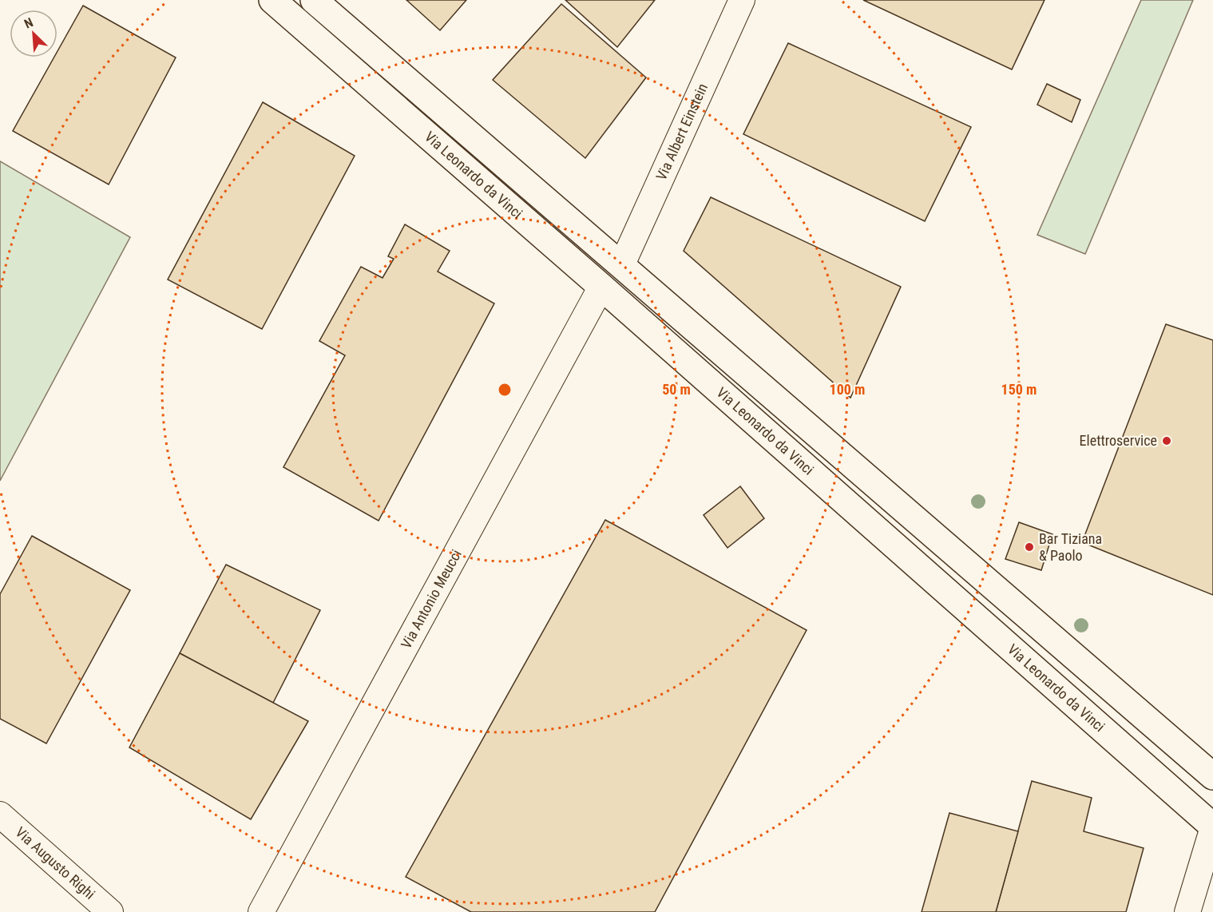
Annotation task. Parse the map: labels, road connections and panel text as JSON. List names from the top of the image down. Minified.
{"streets":{"main road":["Via Leonardo da Vinci"],"street":["Via Albert Einstein","Via Antonio Meucci","Via Augusto Righi"]},"crossings":[["Via Albert Einstein","Via Leonardo da Vinci"],["Via Leonardo da Vinci","Via Antonio Meucci"]],"places":["Elettroservice","Bar Tiziana & Paolo"],"north":"top left","rings":["50 m","100 m","150 m"]}
